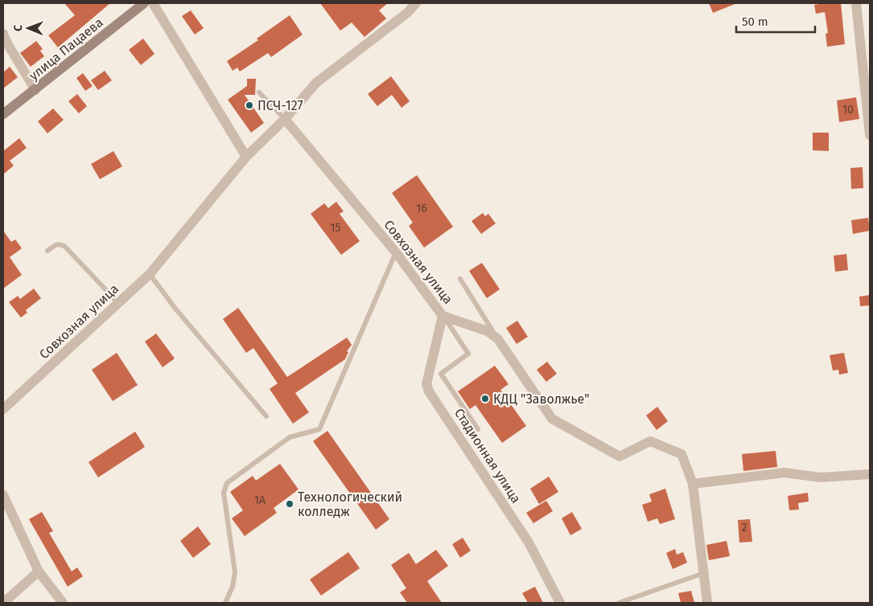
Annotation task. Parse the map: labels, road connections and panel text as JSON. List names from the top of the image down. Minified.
{"streets":{"street":["улица Пацаева","Совхозная улица","Стадионная улица"]},"crossings":[["Совхозная улица","Стадионная улица"]],"places":["ПСЧ-127","КДЦ \"Заволжье\"","Технологический колледж"],"house_numbers":["10","16","15","1А","2"],"scale_bar":"50 m","north":"left"}
